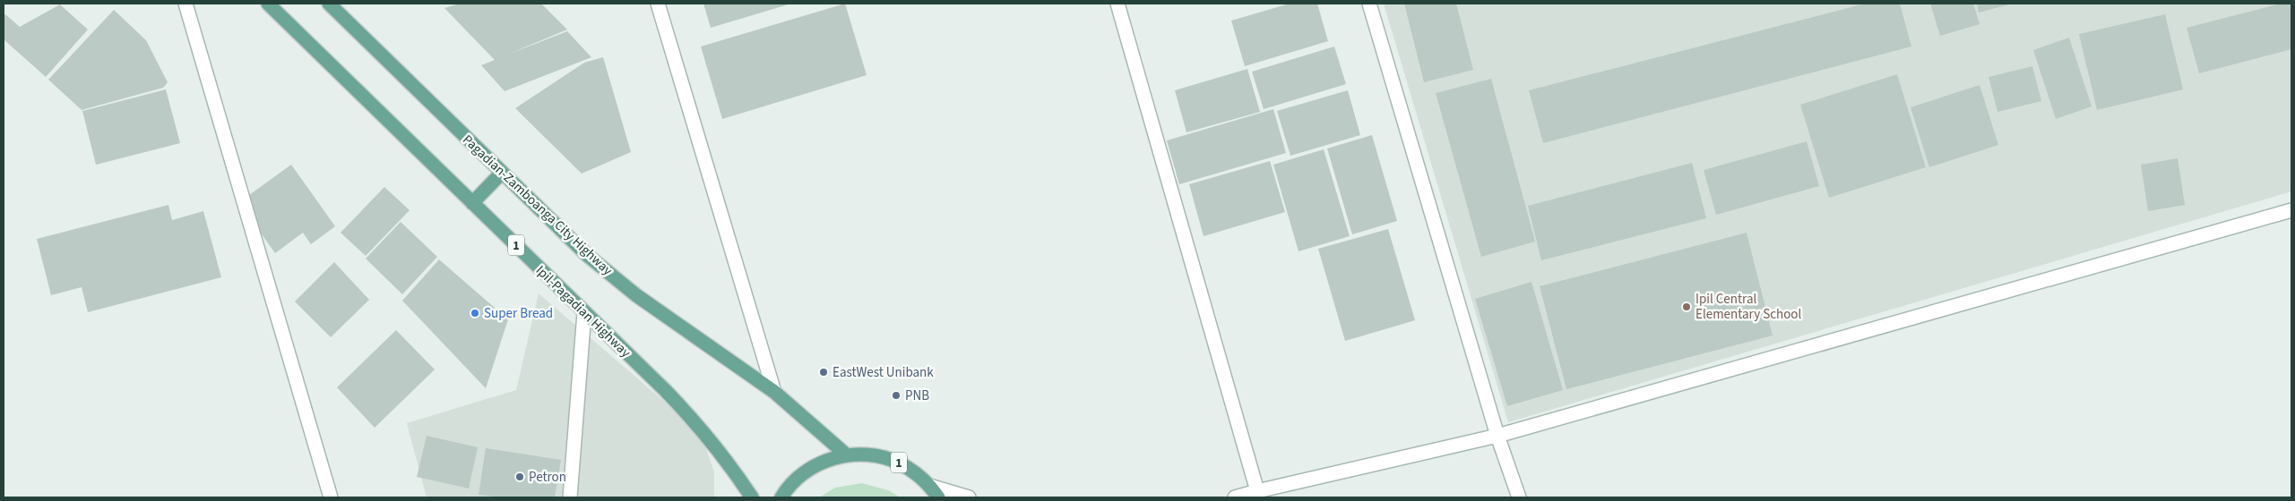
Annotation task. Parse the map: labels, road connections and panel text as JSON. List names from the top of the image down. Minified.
{"streets":{"main road":["Pagadian-Zamboanga City Highway","1","Ipil-Pagadian Highway"]},"crossings":[["Pagadian-Zamboanga City Highway","1"]],"places":["Ipil Central Elementary School","Super Bread","EastWest Unibank","PNB","Petron"]}
